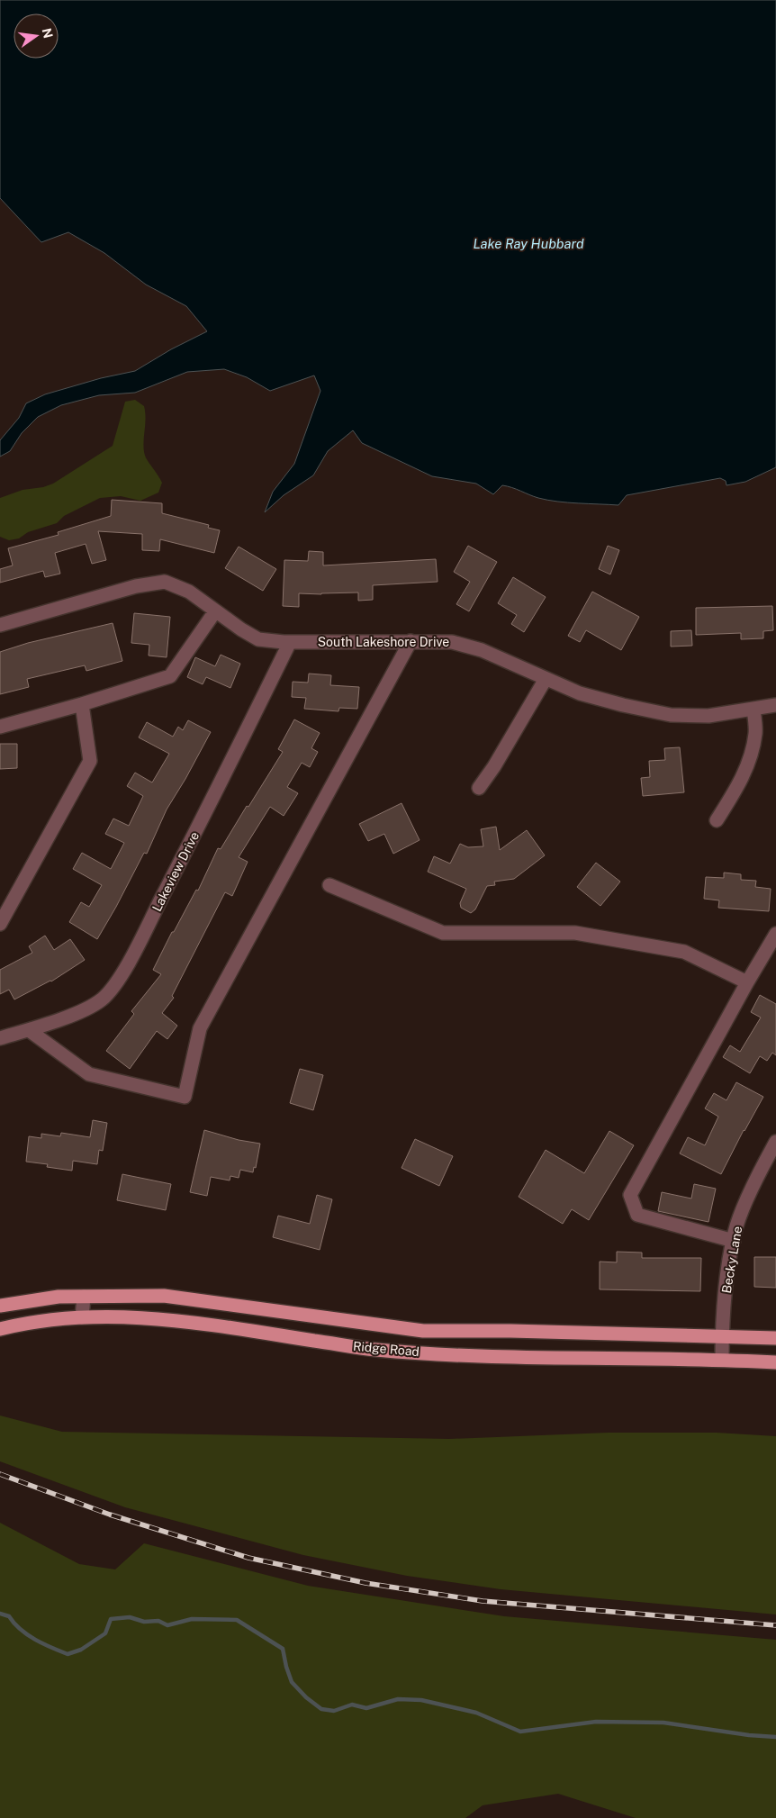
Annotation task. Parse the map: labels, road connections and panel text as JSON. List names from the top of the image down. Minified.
{"streets":{"main road":["Ridge Road"],"street":["South Lakeshore Drive","Lakeview Drive","Becky Lane"]},"crossings":[["South Lakeshore Drive","Lakeview Drive"],["Becky Lane","Ridge Road"]],"water":["Lake Ray Hubbard"],"north":"right"}
